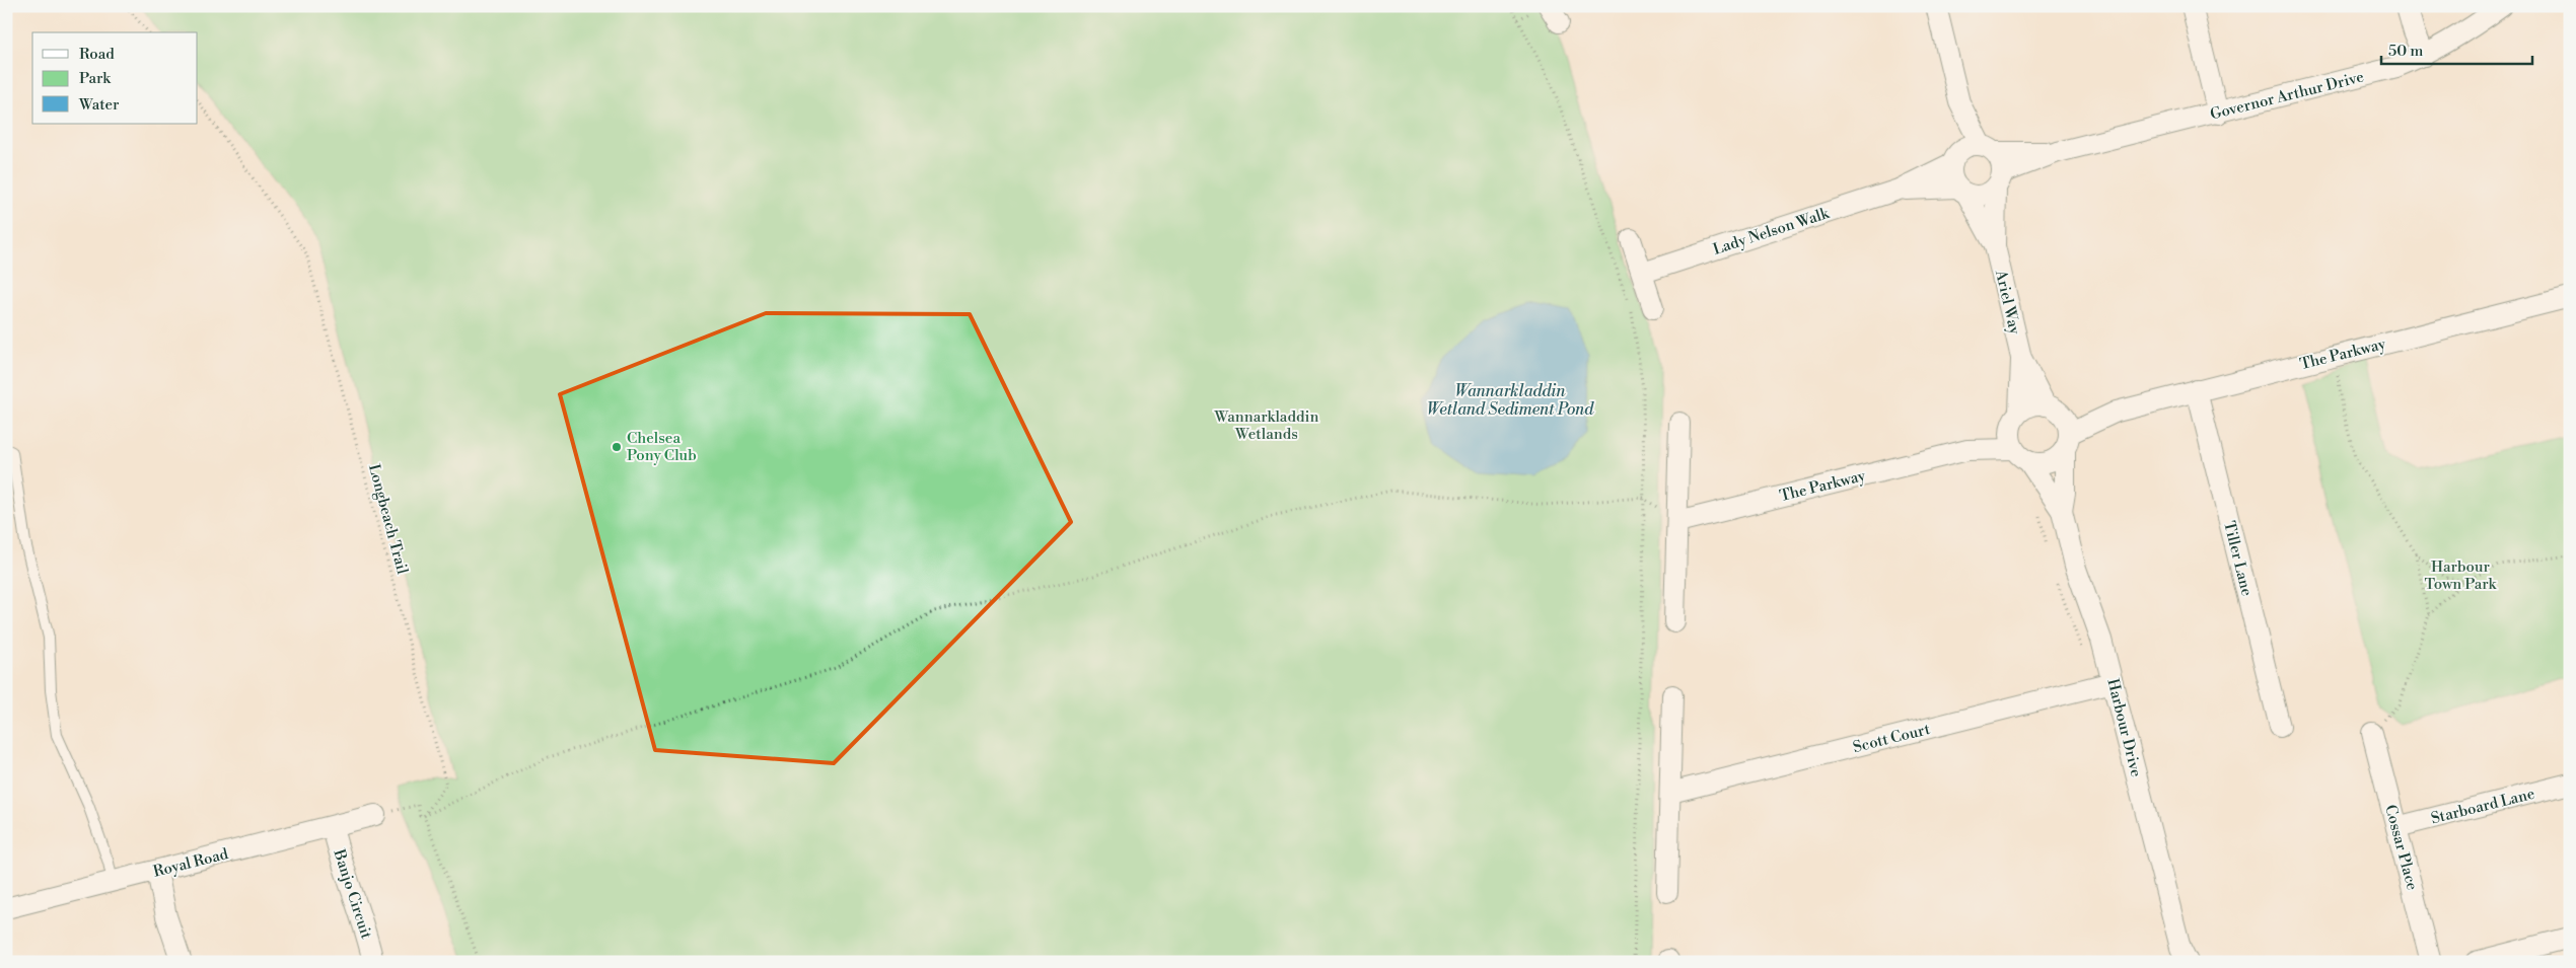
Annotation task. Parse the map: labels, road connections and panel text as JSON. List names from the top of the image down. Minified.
{"streets":{"street":["Governor Arthur Drive","Lady Nelson Walk","Ariel Way","The Parkway","Tiller Lane","Harbour Drive","Scott Court","Starboard Lane","Cossar Place","Royal Road","Banjo Circuit"],"path":["Longbeach Trail"]},"crossings":[["Governor Arthur Drive","Lady Nelson Walk"],["Governor Arthur Drive","Ariel Way"],["Lady Nelson Walk","Ariel Way"],["Ariel Way","The Parkway"],["Ariel Way","Harbour Drive"],["The Parkway","Tiller Lane"],["The Parkway","Harbour Drive"],["Harbour Drive","Scott Court"],["Starboard Lane","Cossar Place"],["Royal Road","Banjo Circuit"]],"water":["Wannarkladdin Wetland Sediment Pond"],"parks":["Wannarkladdin Wetlands","Harbour Town Park"],"places":["Chelsea Pony Club"],"legend":["Road","Park","Water"],"scale_bar":"50 m"}
